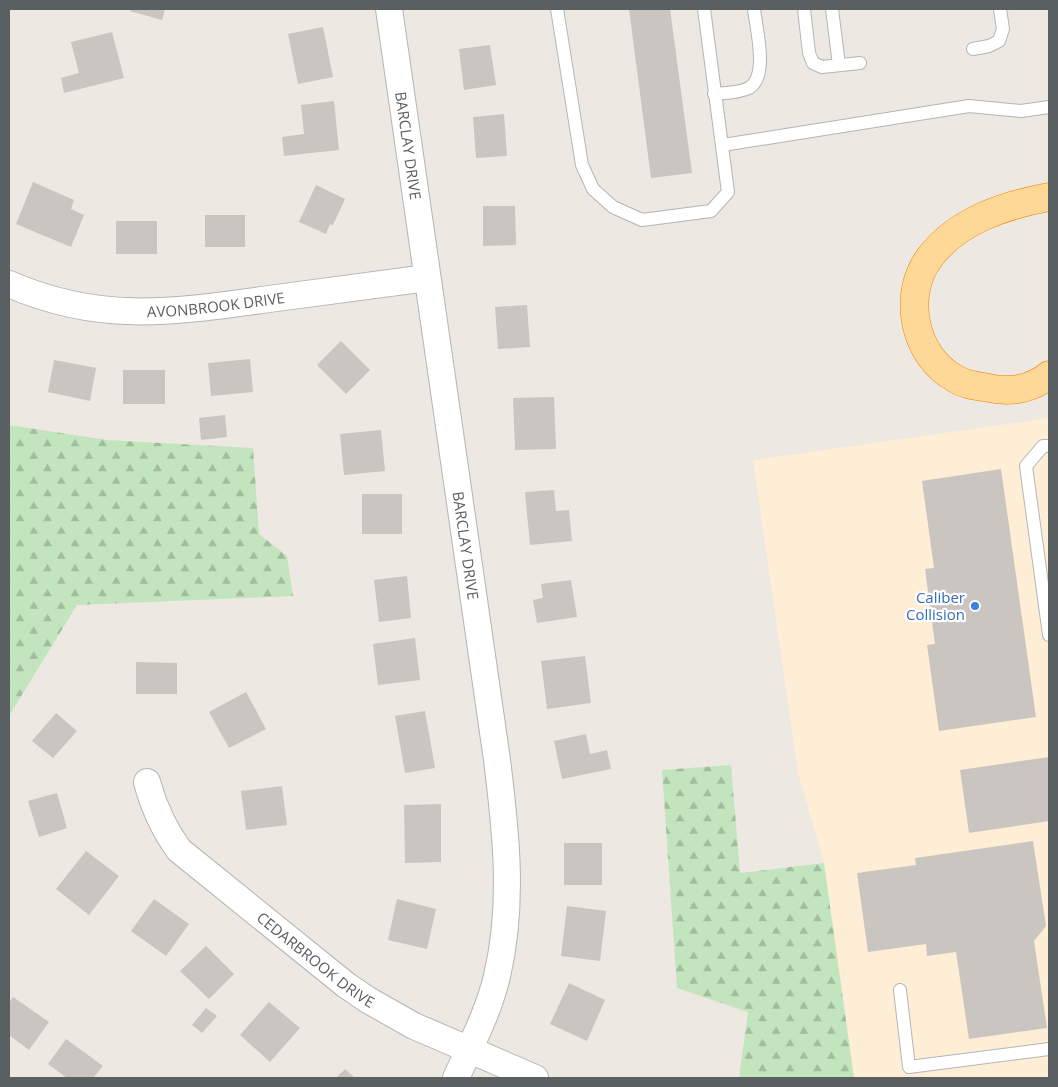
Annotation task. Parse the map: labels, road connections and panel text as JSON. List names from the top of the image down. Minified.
{"streets":{"street":["BARCLAY DRIVE","AVONBROOK DRIVE","CEDARBROOK DRIVE"]},"crossings":[["BARCLAY DRIVE","AVONBROOK DRIVE"],["BARCLAY DRIVE","CEDARBROOK DRIVE"]],"places":["Caliber Collision"]}
